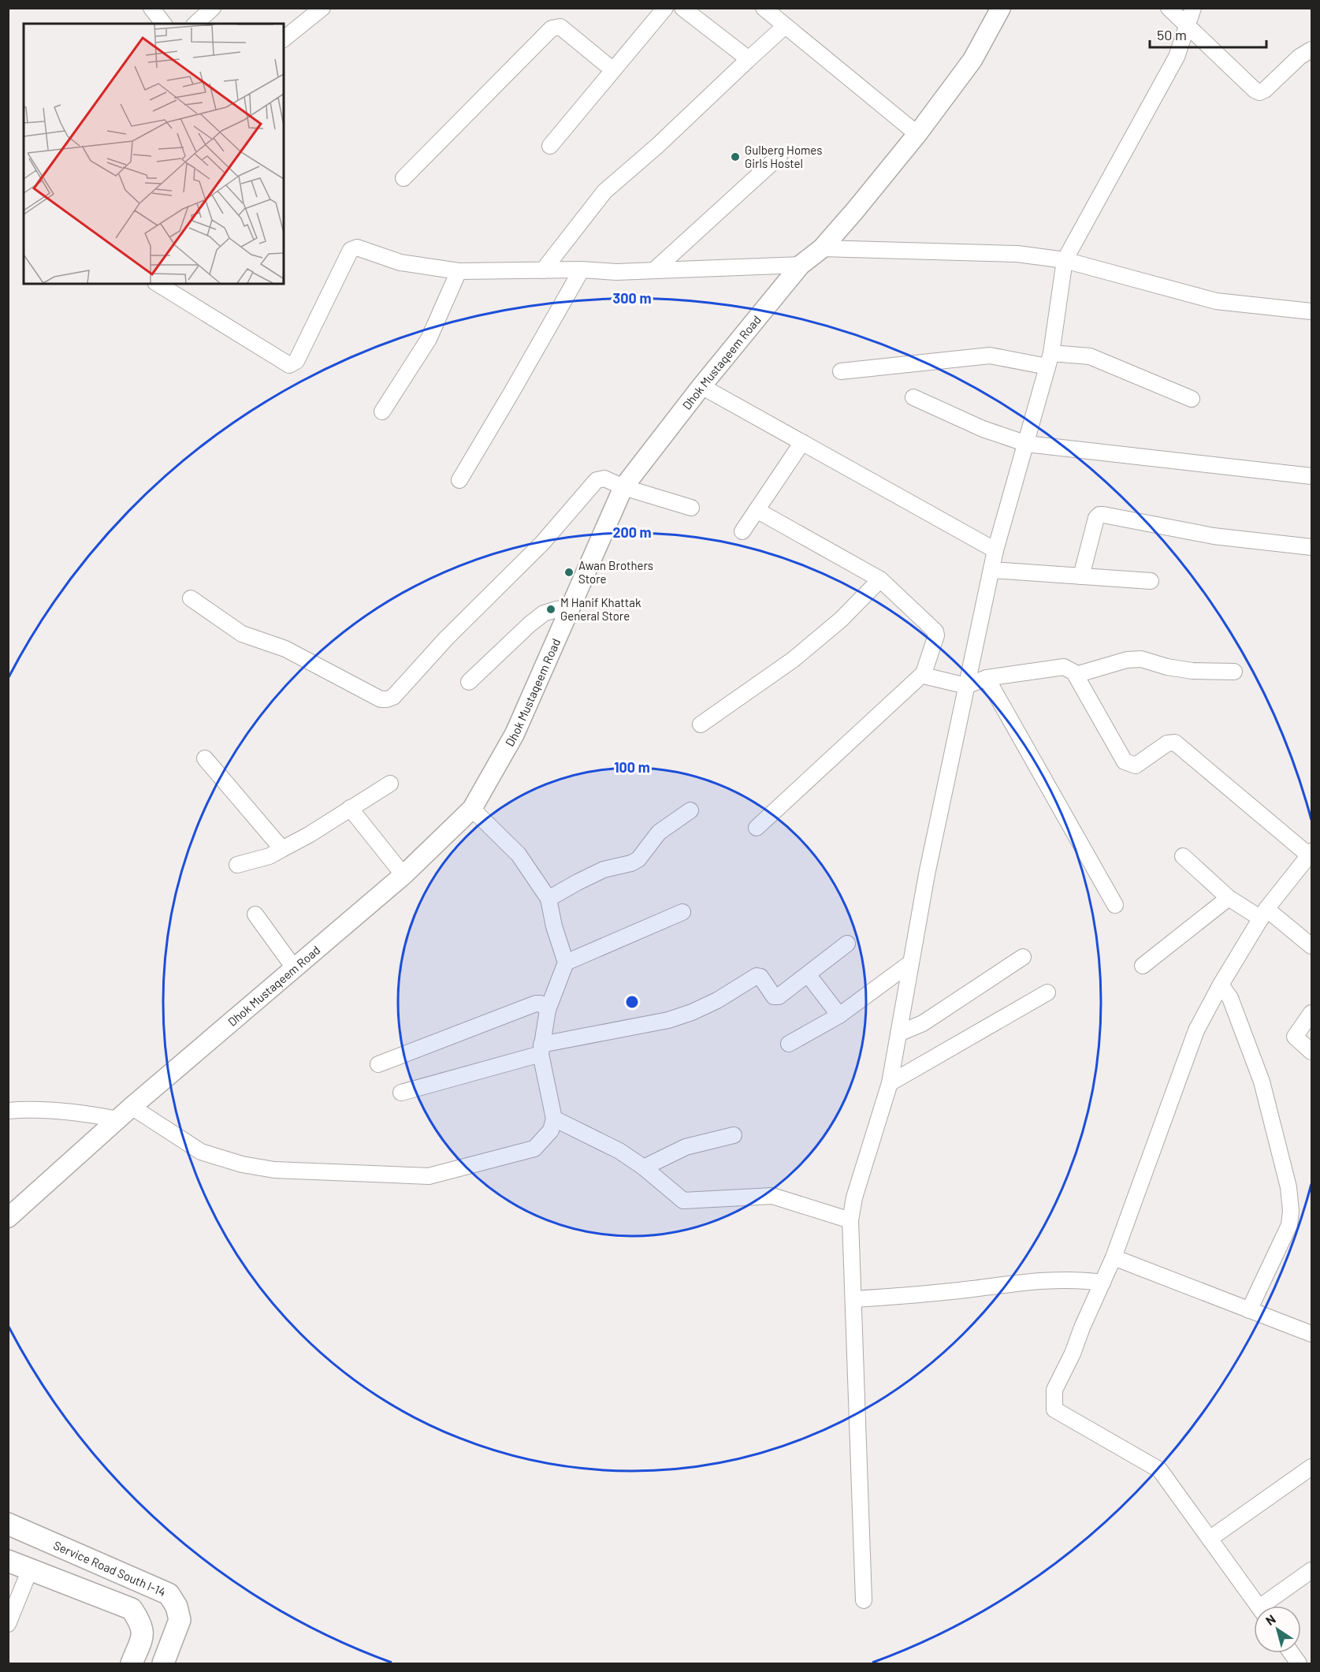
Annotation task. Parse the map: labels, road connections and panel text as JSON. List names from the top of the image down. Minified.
{"streets":{"main road":["Service Road South I-14"],"street":["Dhok Mustaqeem Road"]},"places":["Gulberg Homes Girls Hostel","Awan Brothers Store","M Hanif Khattak General Store"],"scale_bar":"50 m","north":"top left","rings":["300 m","200 m","100 m"]}
